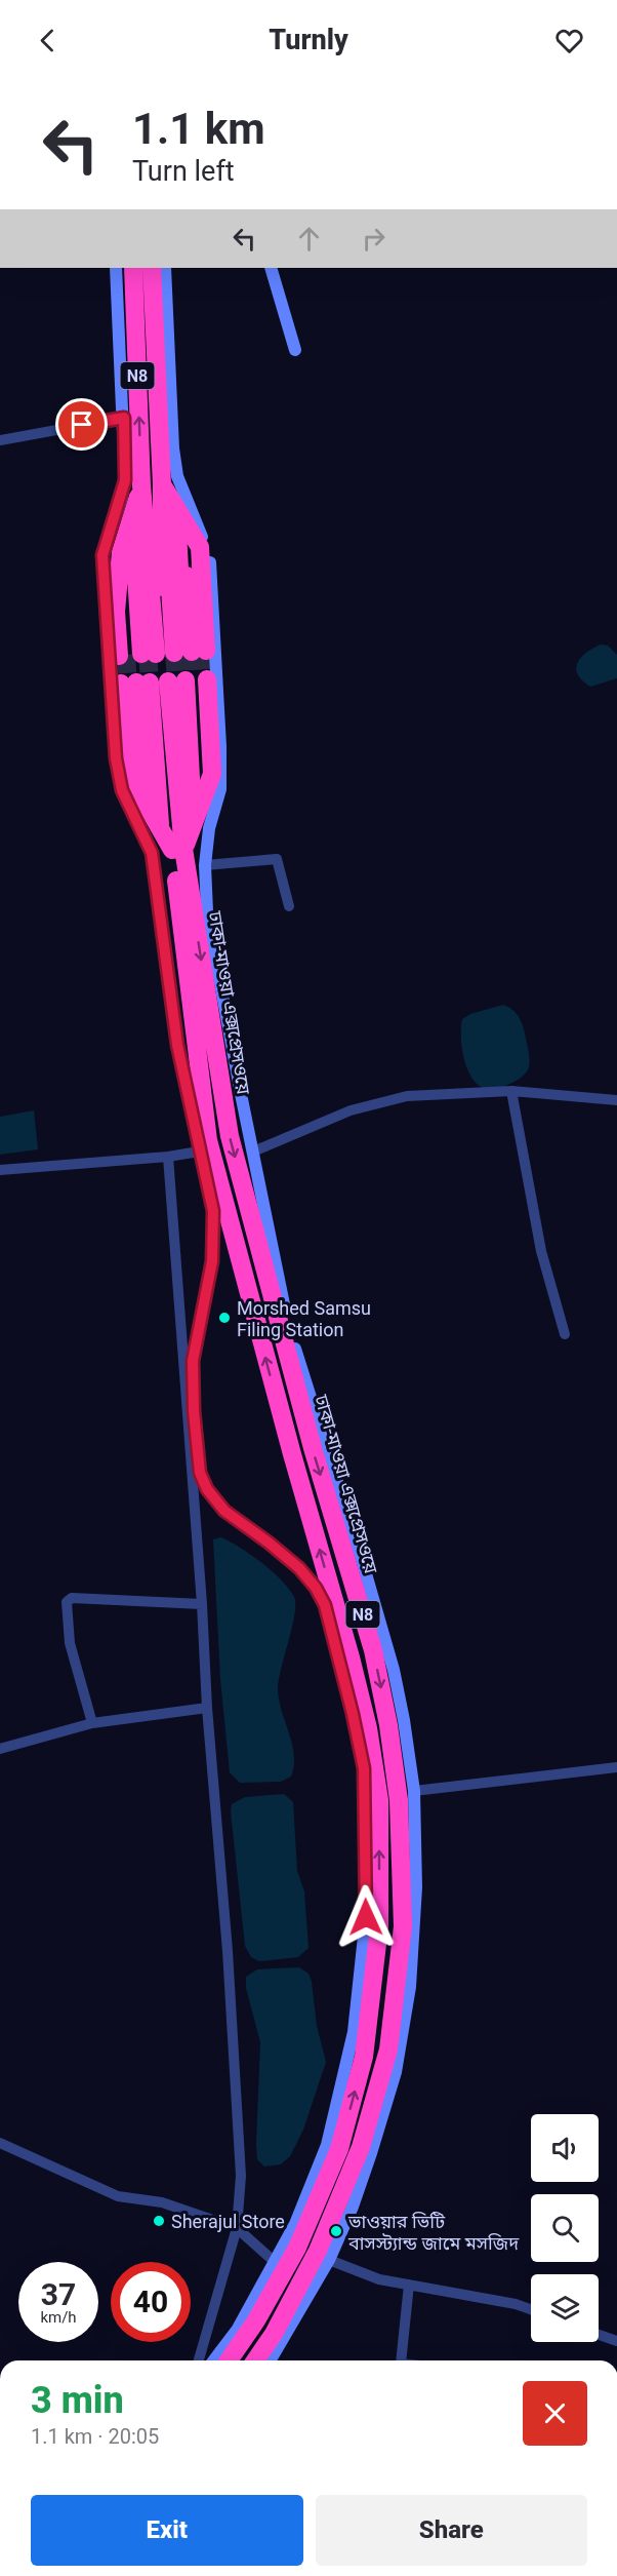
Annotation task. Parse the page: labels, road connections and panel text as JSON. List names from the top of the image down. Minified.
{"streets":{"highway":["N8","ঢাকা-মাওয়া এক্সপ্রেসওয়ে"]},"places":["Morshed Samsu Filing Station","Sherajul Store","ভাওয়ার ভিটি বাসস্ট্যান্ড জামে মসজিদ"],"page":{"header":"Turnly","turn":["1.1 km","Turn left"],"speed":"37 km/h","limit":"40","heading":["3 min","1.1 km · 20:05"],"buttons":["Exit","Share"]}}
